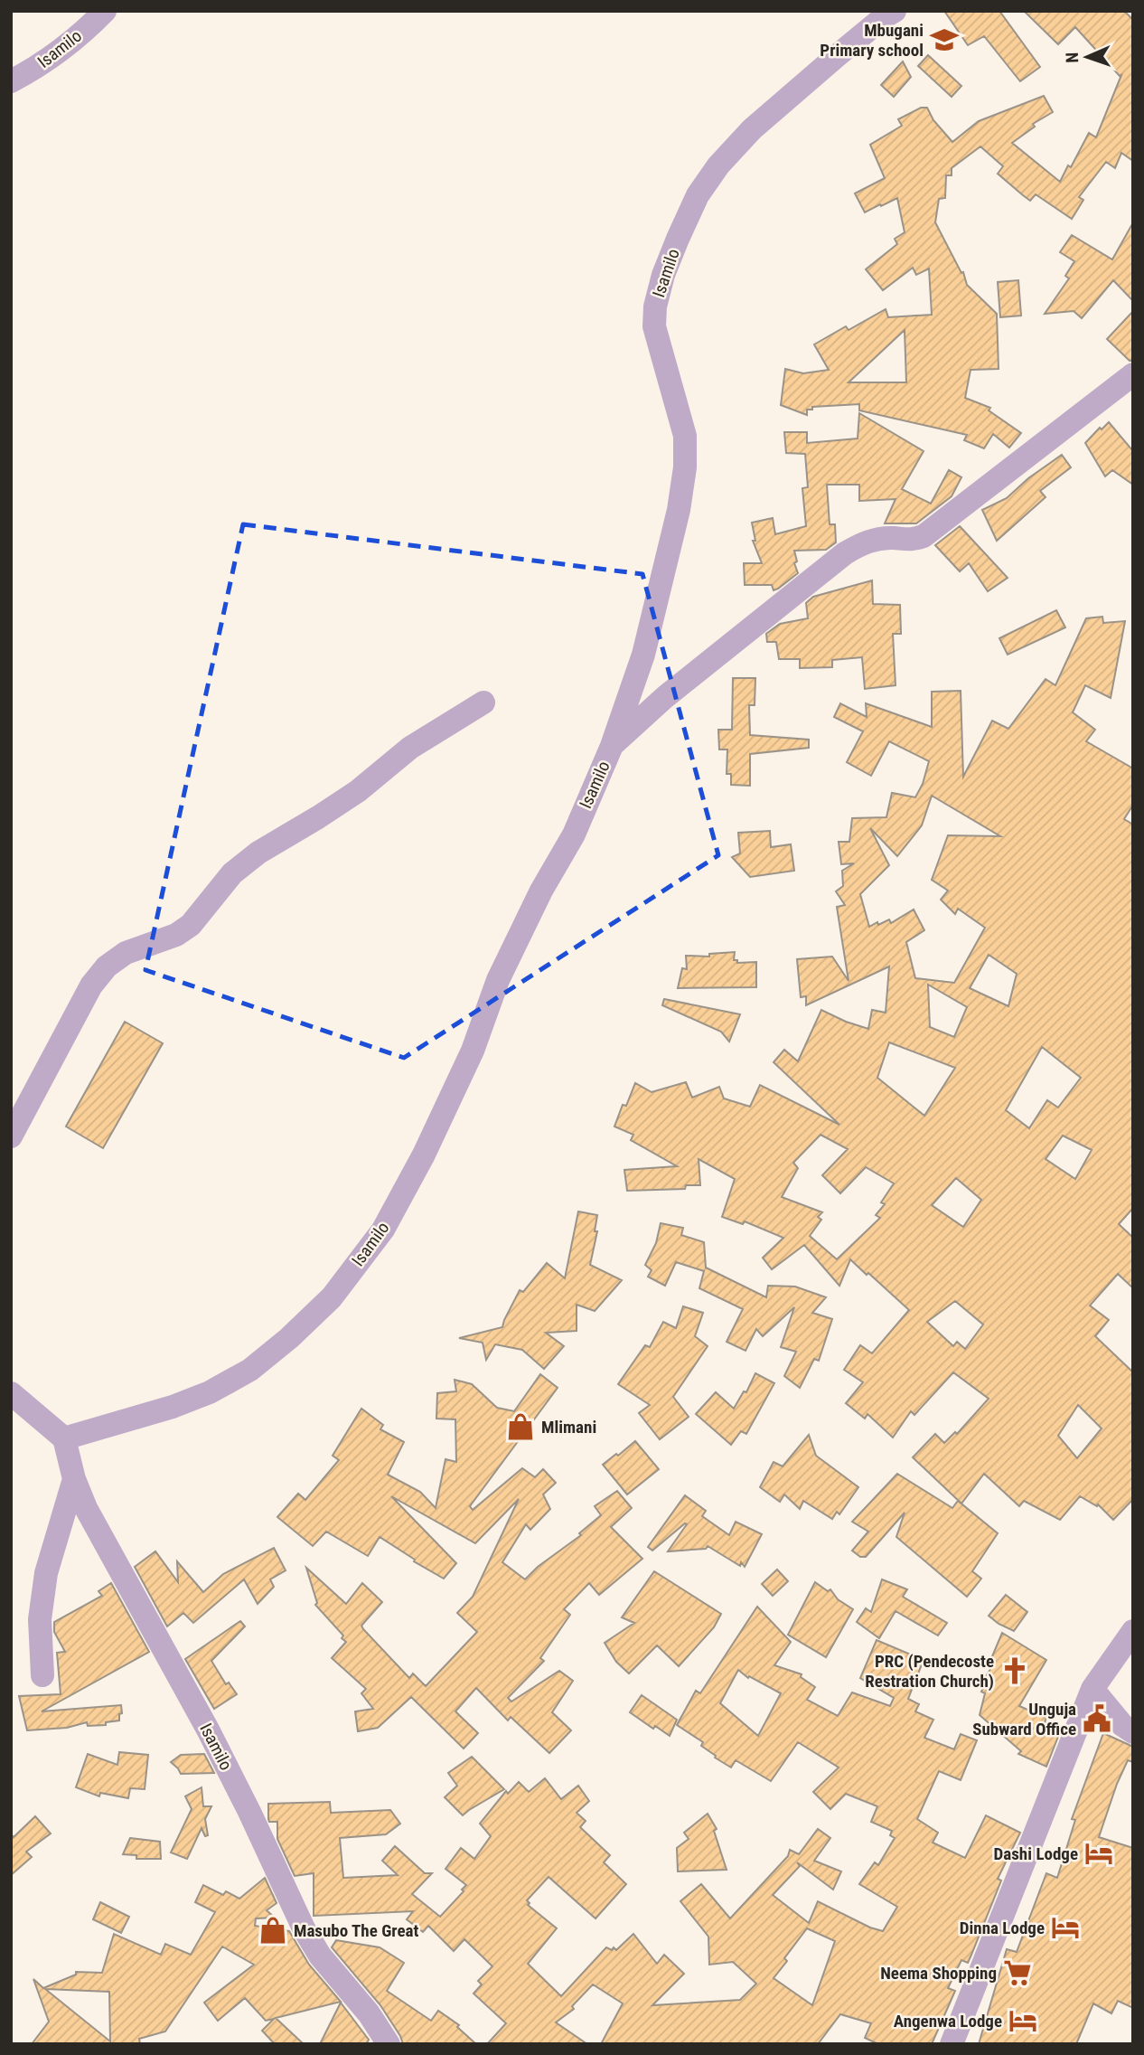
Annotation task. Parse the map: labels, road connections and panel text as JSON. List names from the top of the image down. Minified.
{"streets":{"street":["Isamilo"]},"places":{"school or university":["Mbugani Primary school"],"shop":["Mlimani","Masubo The Great"],"church":["PRC (Pendecoste Restration Church)"],"public building":["Unguja Subward Office"],"hotel":["Dashi Lodge","Dinna Lodge","Angenwa Lodge"],"supermarket":["Neema Shopping"]},"north":"left"}
